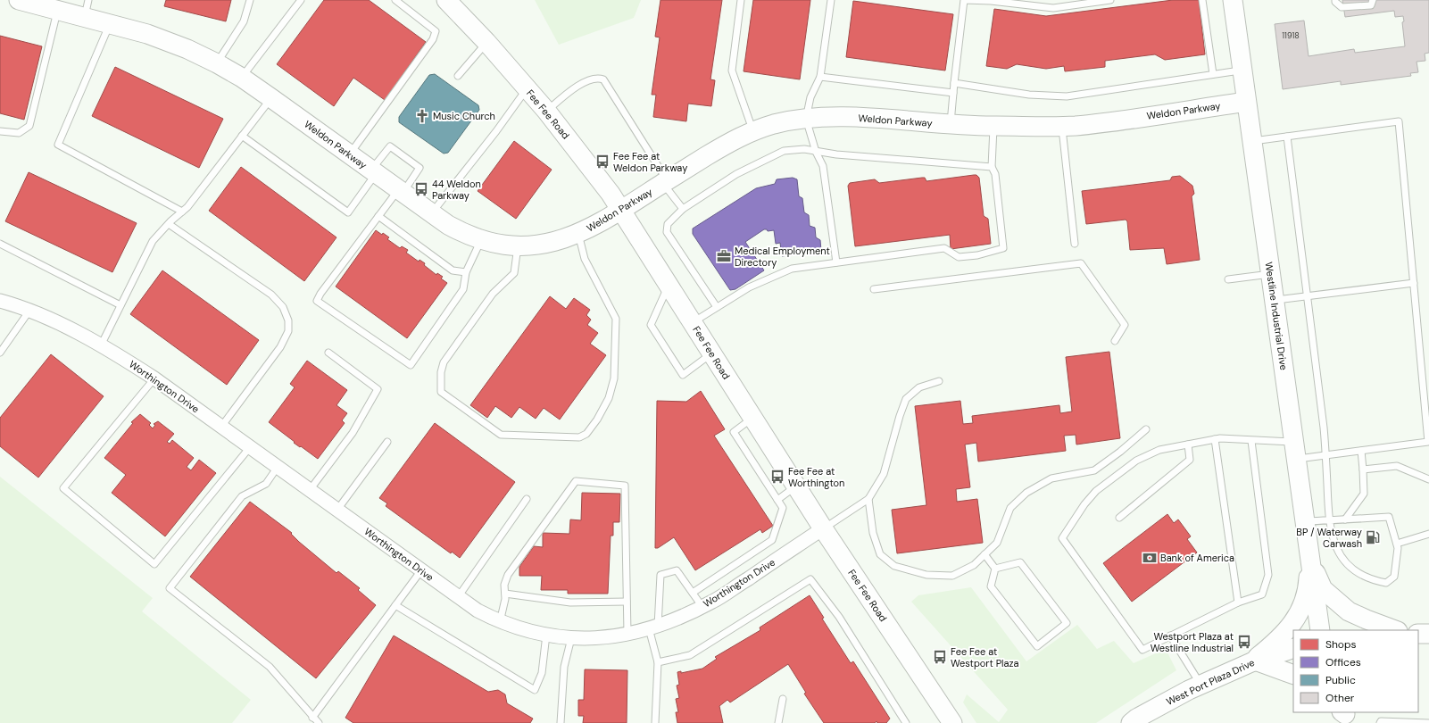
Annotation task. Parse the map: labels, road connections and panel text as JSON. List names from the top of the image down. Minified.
{"streets":{"street":["Weldon Parkway","Fee Fee Road","Westline Industrial Drive","Worthington Drive","West Port Plaza Drive"]},"crossings":[["Weldon Parkway","Fee Fee Road"],["Weldon Parkway","Westline Industrial Drive"],["Fee Fee Road","Worthington Drive"]],"places":{"church":["Music Church"],"bus stop":["Fee Fee at Weldon Parkway","44 Weldon Parkway","Fee Fee at Worthington","Westport Plaza at Westline Industrial","Fee Fee at Westport Plaza"],"office":["Medical Employment Directory"],"fuel station":["BP / Waterway Carwash"],"bank":["Bank of America"]},"house_numbers":["11918"],"legend":["Shops","Offices","Public","Other"]}
